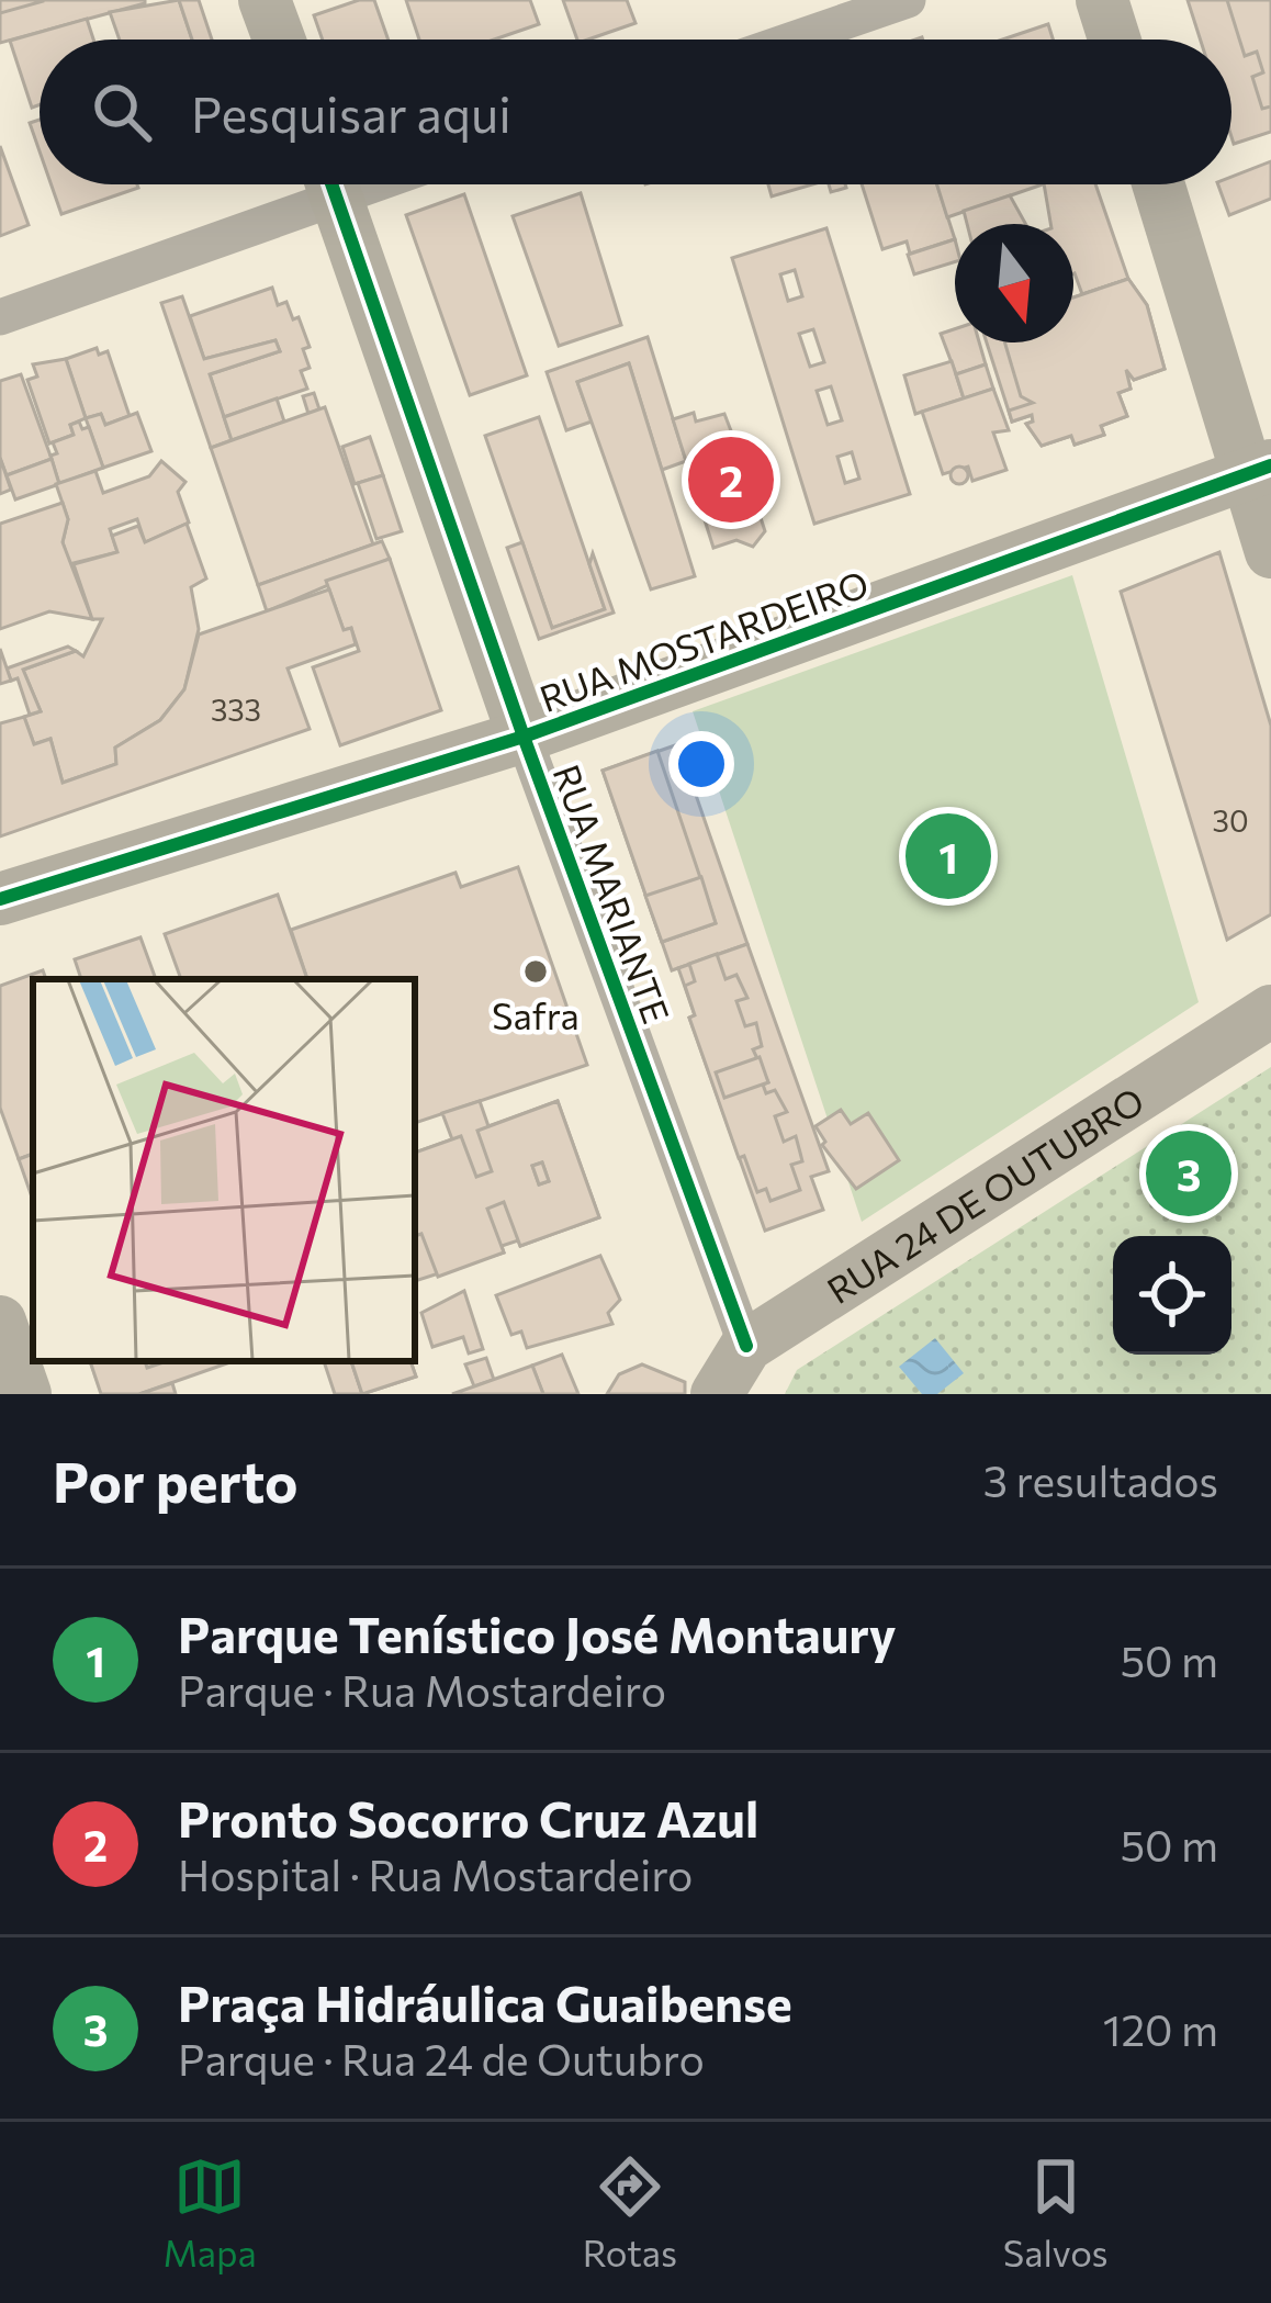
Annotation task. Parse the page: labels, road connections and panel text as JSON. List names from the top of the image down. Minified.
{"streets":{"main road":["RUA MOSTARDEIRO","RUA MARIANTE","RUA 24 DE OUTUBRO"]},"crossings":[["RUA MOSTARDEIRO","RUA MARIANTE"],["RUA MARIANTE","RUA 24 DE OUTUBRO"]],"places":["Safra"],"house_numbers":["333","30"],"north":"bottom","page":{"search":"Pesquisar aqui","pins":["2","1","3"],"heading":["Por perto","3 resultados"],"list":[{"mark":"1","name":"Parque Tenístico José Montaury","note":"Parque · Rua Mostardeiro","value":"50 m"},{"mark":"2","name":"Pronto Socorro Cruz Azul","note":"Hospital · Rua Mostardeiro","value":"50 m"},{"mark":"3","name":"Praça Hidráulica Guaibense","note":"Parque · Rua 24 de Outubro","value":"120 m"}],"nav":["Mapa","Rotas","Salvos"]}}
